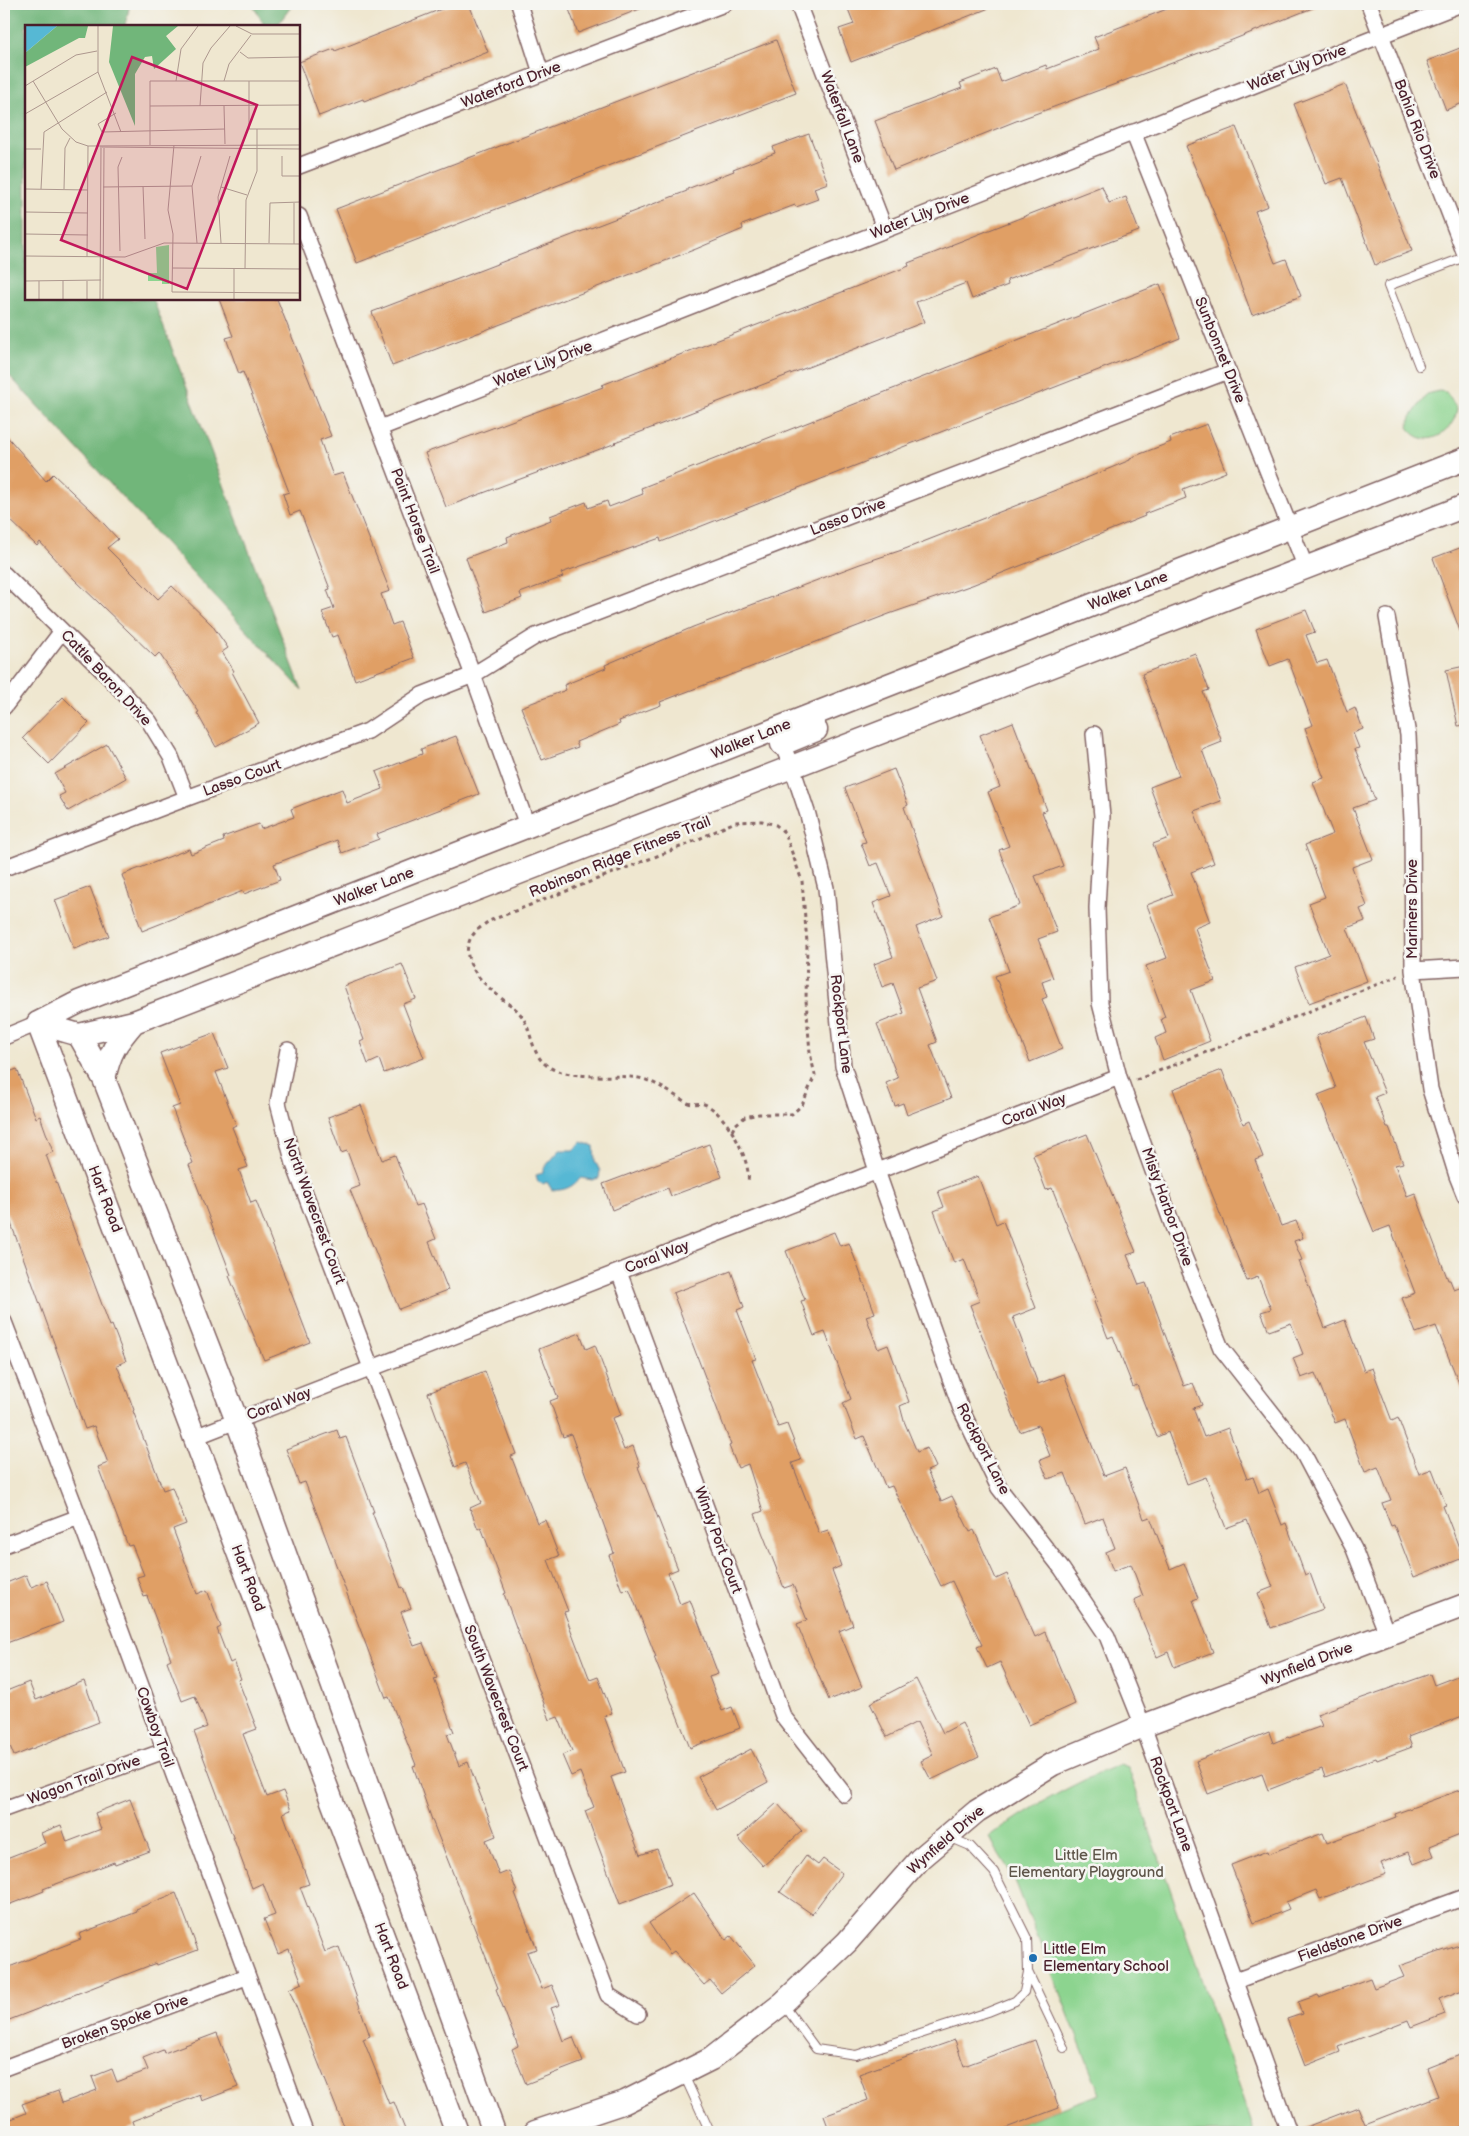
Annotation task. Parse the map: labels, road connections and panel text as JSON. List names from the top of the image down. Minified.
{"streets":{"street":["Water Lily Drive","Waterford Drive","Waterfall Lane","Bahia Rio Drive","Sunbonnet Drive","Lasso Drive","Paint Horse Trail","Walker Lane","Cattle Baron Drive","Lasso Court","Mariners Drive","Rockport Lane","Coral Way","Hart Road","Misty Harbor Drive","North Wavecrest Court","Windy Port Court","Wynfield Drive","South Wavecrest Court","Cowboy Trail","Wagon Trail Drive","Fieldstone Drive","Broken Spoke Drive"],"path":["Robinson Ridge Fitness Trail"]},"crossings":[["Water Lily Drive","Waterfall Lane"],["Water Lily Drive","Bahia Rio Drive"],["Water Lily Drive","Sunbonnet Drive"],["Water Lily Drive","Paint Horse Trail"],["Sunbonnet Drive","Lasso Drive"],["Sunbonnet Drive","Walker Lane"],["Lasso Drive","Paint Horse Trail"],["Lasso Drive","Lasso Court"],["Paint Horse Trail","Walker Lane"],["Paint Horse Trail","Lasso Court"],["Walker Lane","Rockport Lane"],["Walker Lane","Hart Road"],["Cattle Baron Drive","Lasso Court"],["Rockport Lane","Coral Way"],["Rockport Lane","Wynfield Drive"],["Rockport Lane","Fieldstone Drive"],["Coral Way","Hart Road"],["Coral Way","Misty Harbor Drive"],["Coral Way","North Wavecrest Court"],["Coral Way","Windy Port Court"],["Coral Way","South Wavecrest Court"],["Misty Harbor Drive","Wynfield Drive"],["North Wavecrest Court","South Wavecrest Court"],["Cowboy Trail","Wagon Trail Drive"],["Cowboy Trail","Broken Spoke Drive"]],"parks":["Little Elm Elementary Playground"],"places":["Little Elm Elementary School"]}
